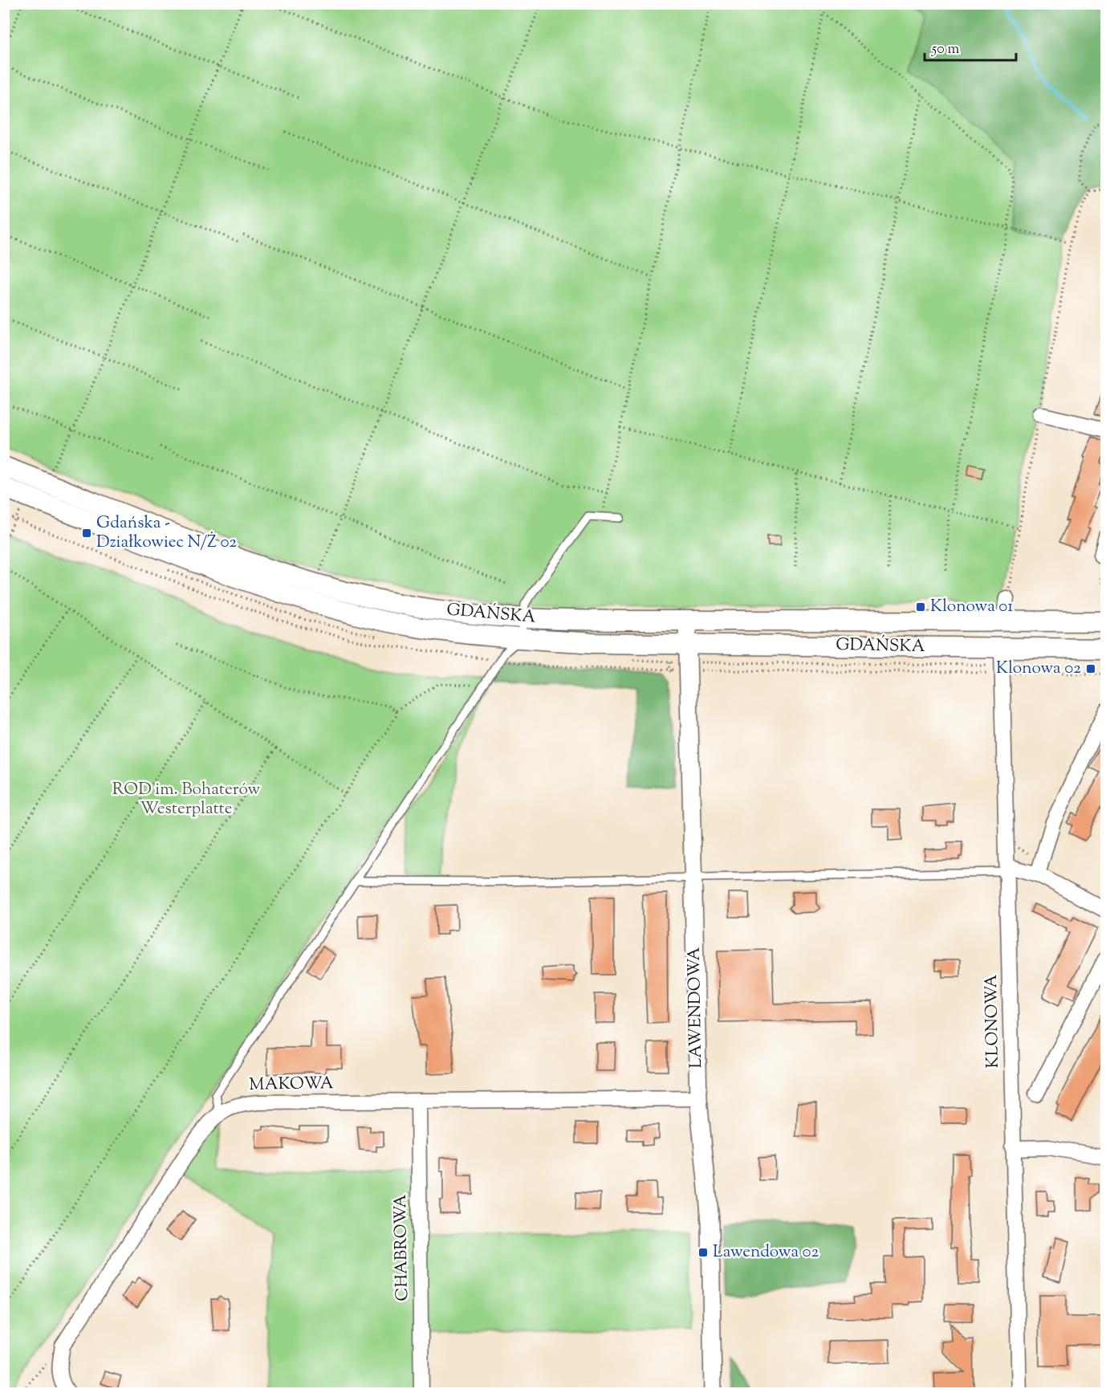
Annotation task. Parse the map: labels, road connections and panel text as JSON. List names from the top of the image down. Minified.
{"streets":{"main road":["GDAŃSKA"],"street":["LAWENDOWA","KLONOWA","MAKOWA","CHABROWA"]},"crossings":[["GDAŃSKA","LAWENDOWA"],["GDAŃSKA","KLONOWA"],["LAWENDOWA","MAKOWA"],["MAKOWA","CHABROWA"]],"parks":["ROD im. Bohaterów Westerplatte"],"places":{"transit":["Gdańska - Działkowiec N/Ż 02","Klonowa 01","Klonowa 02","Lawendowa 02"]},"scale_bar":"50 m"}
